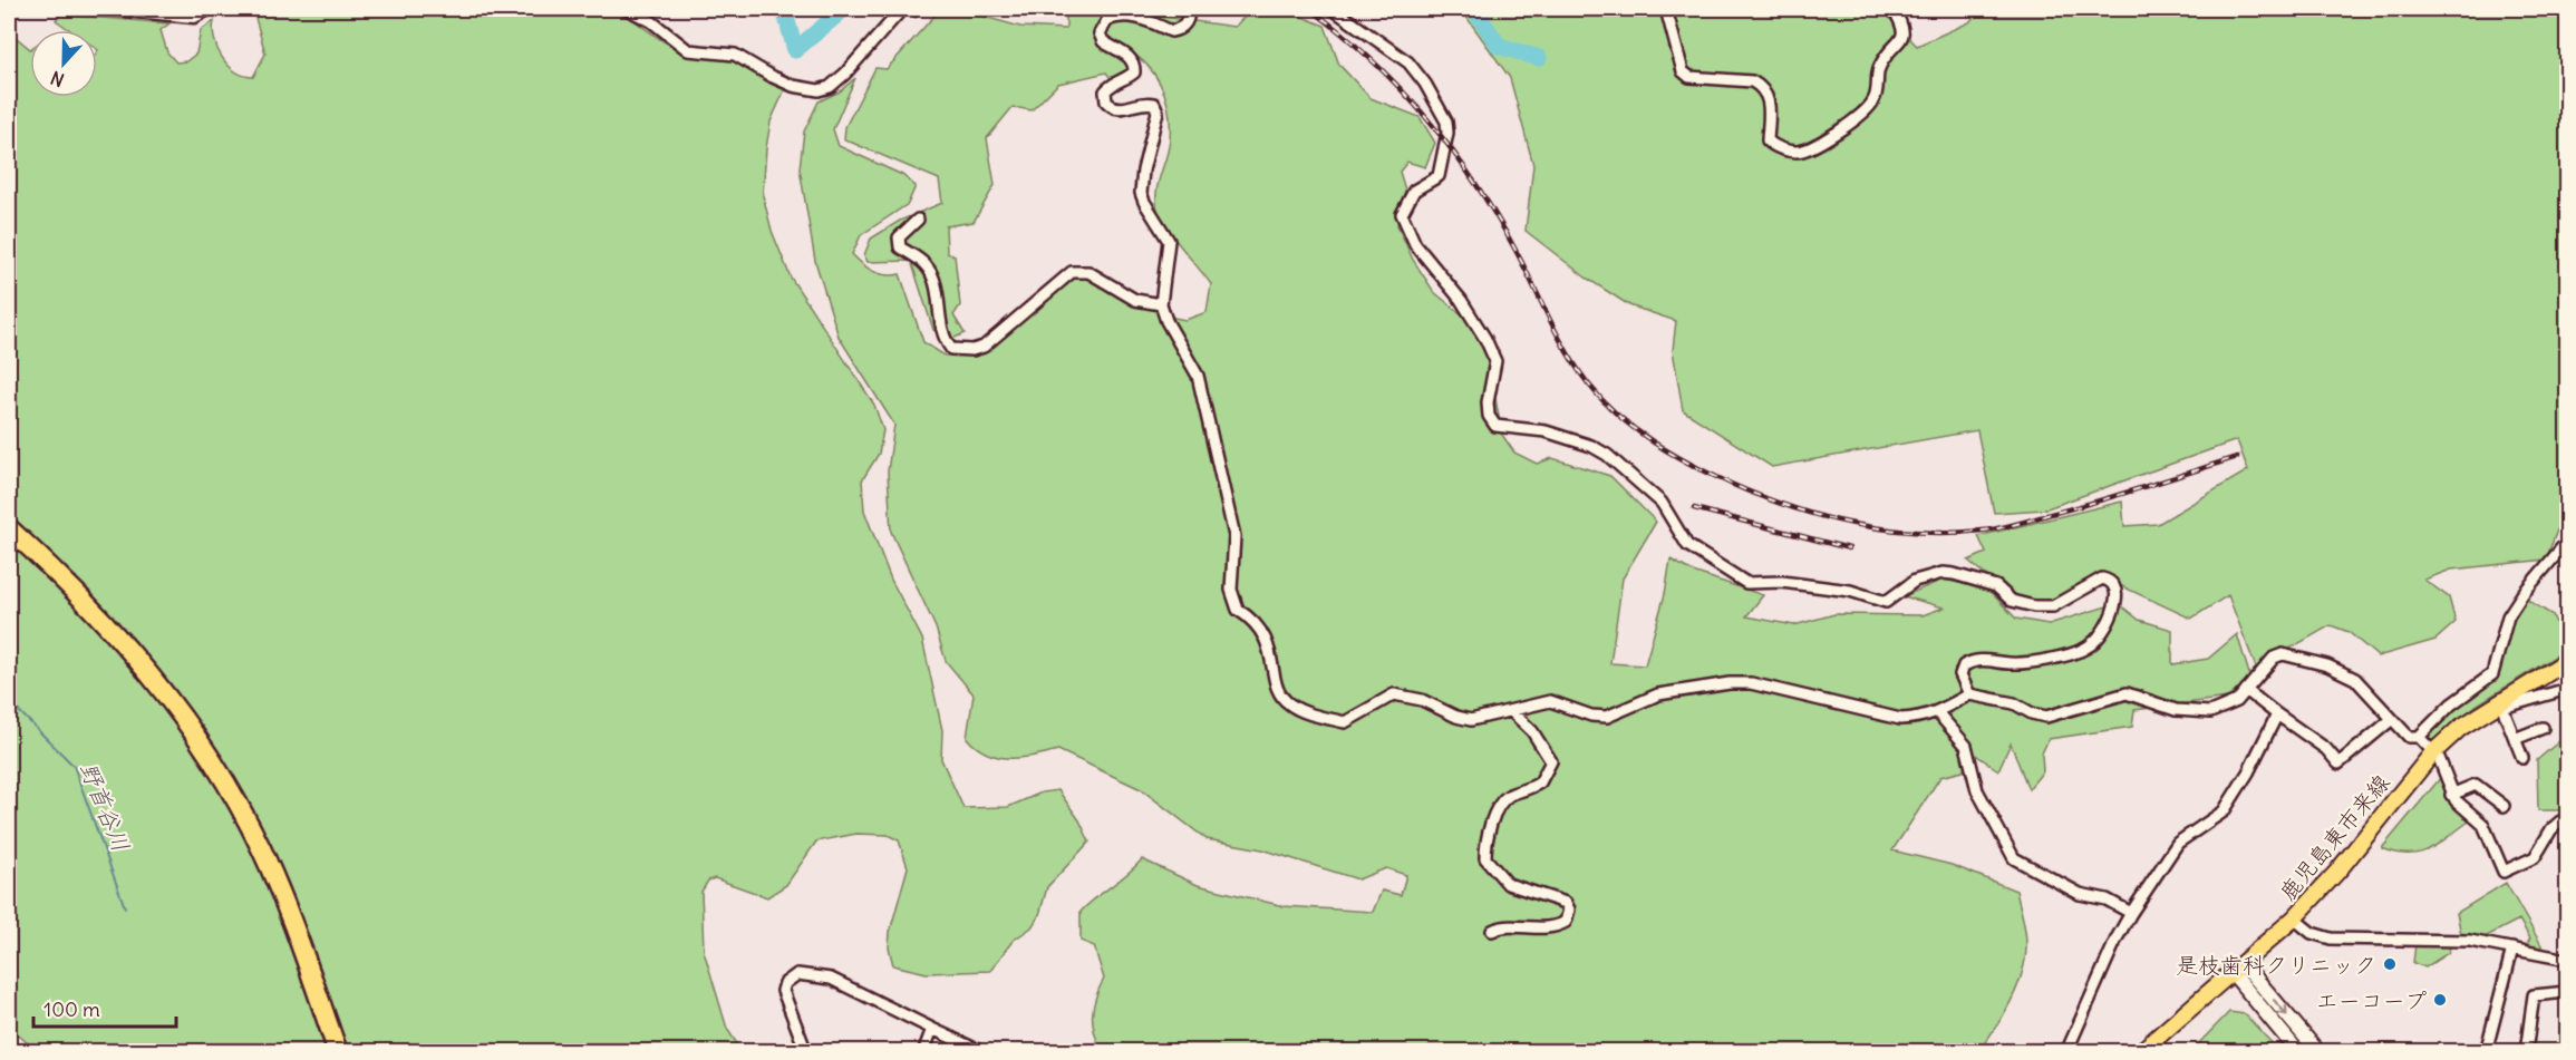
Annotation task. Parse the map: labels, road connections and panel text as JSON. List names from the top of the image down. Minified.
{"streets":{"main road":["鹿児島東市来線"]},"water":["野首谷川"],"places":["是枝歯科クリニック","エーコープ"],"scale_bar":"100 m","north":"bottom"}
